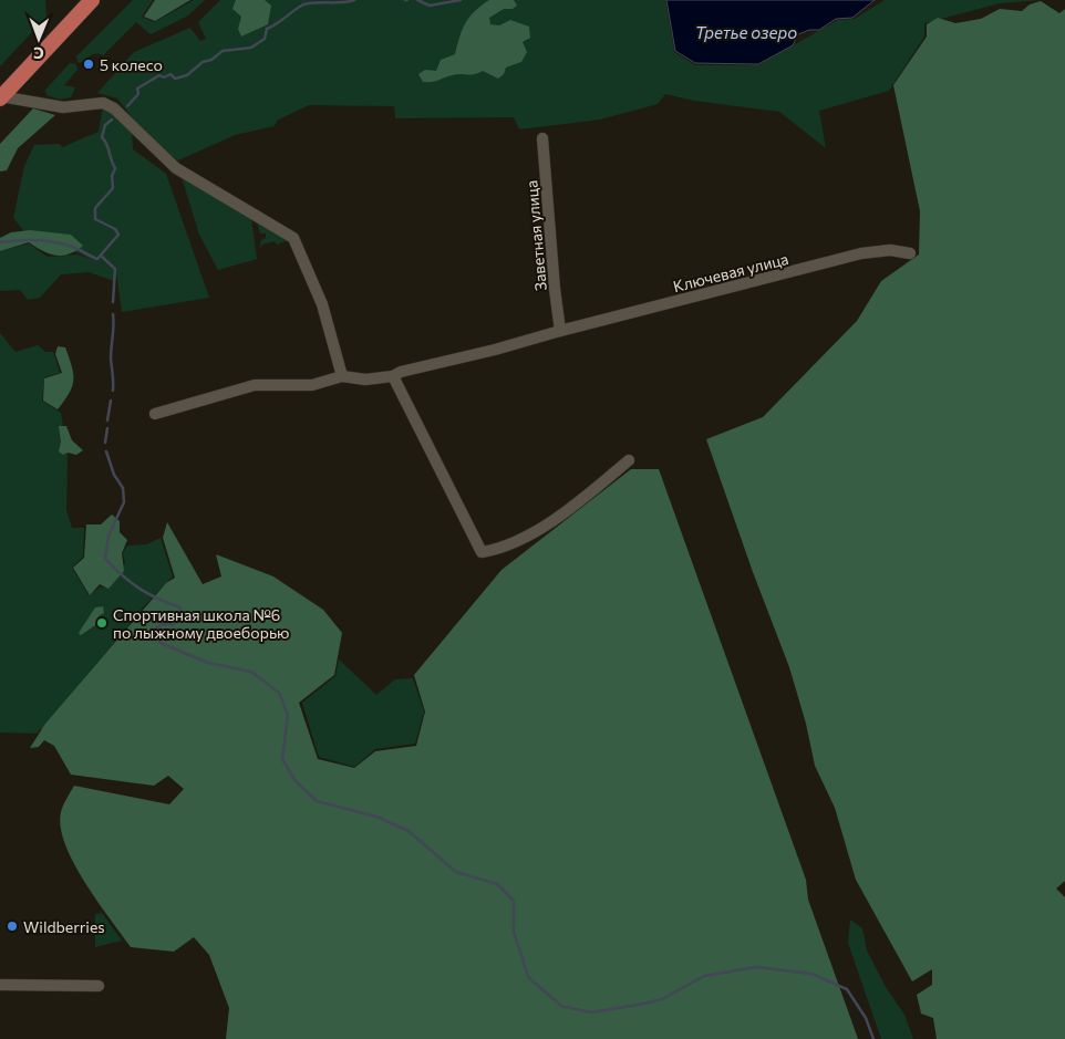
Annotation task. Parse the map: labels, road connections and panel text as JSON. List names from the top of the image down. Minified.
{"streets":{"street":["Заветная улица","Ключевая улица"]},"crossings":[["Заветная улица","Ключевая улица"]],"water":["Третье озеро"],"places":["5 колесо","Спортивная школа №6 по лыжному двоеборью","Wildberries"],"north":"bottom"}
